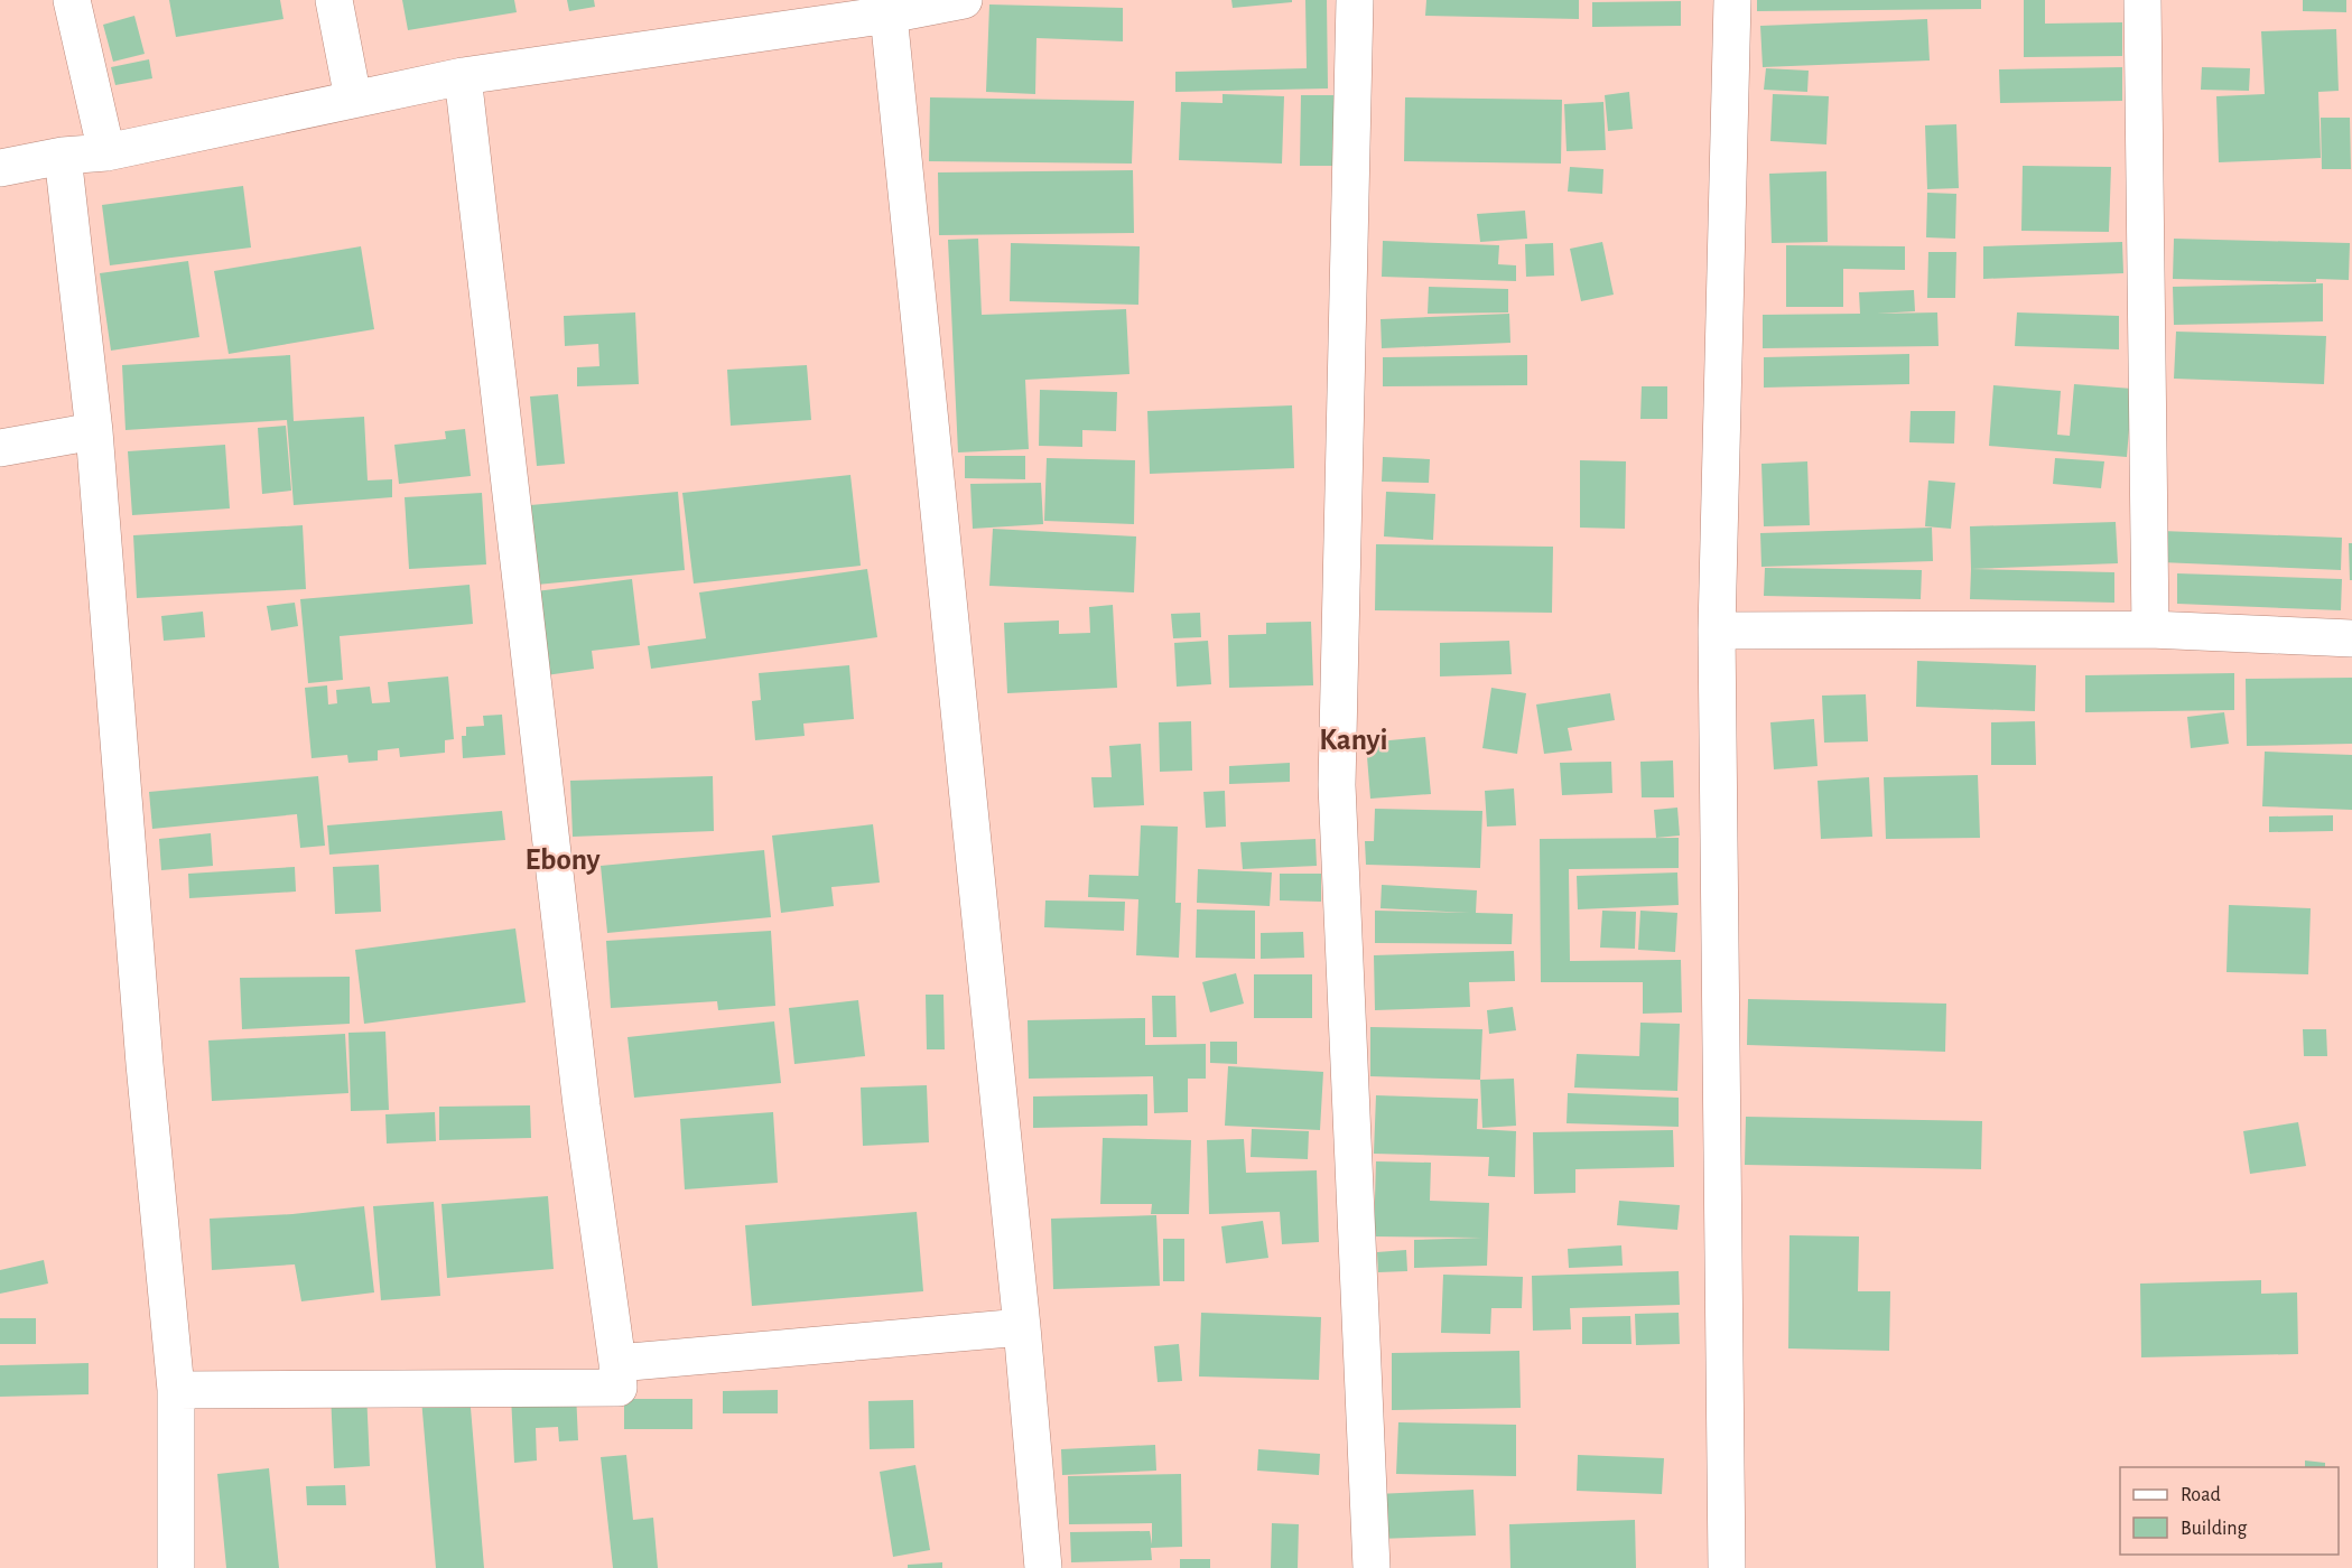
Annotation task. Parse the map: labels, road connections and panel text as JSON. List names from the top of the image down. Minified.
{"districts":["Kanyi","Ebony"],"legend":["Road","Building"]}
